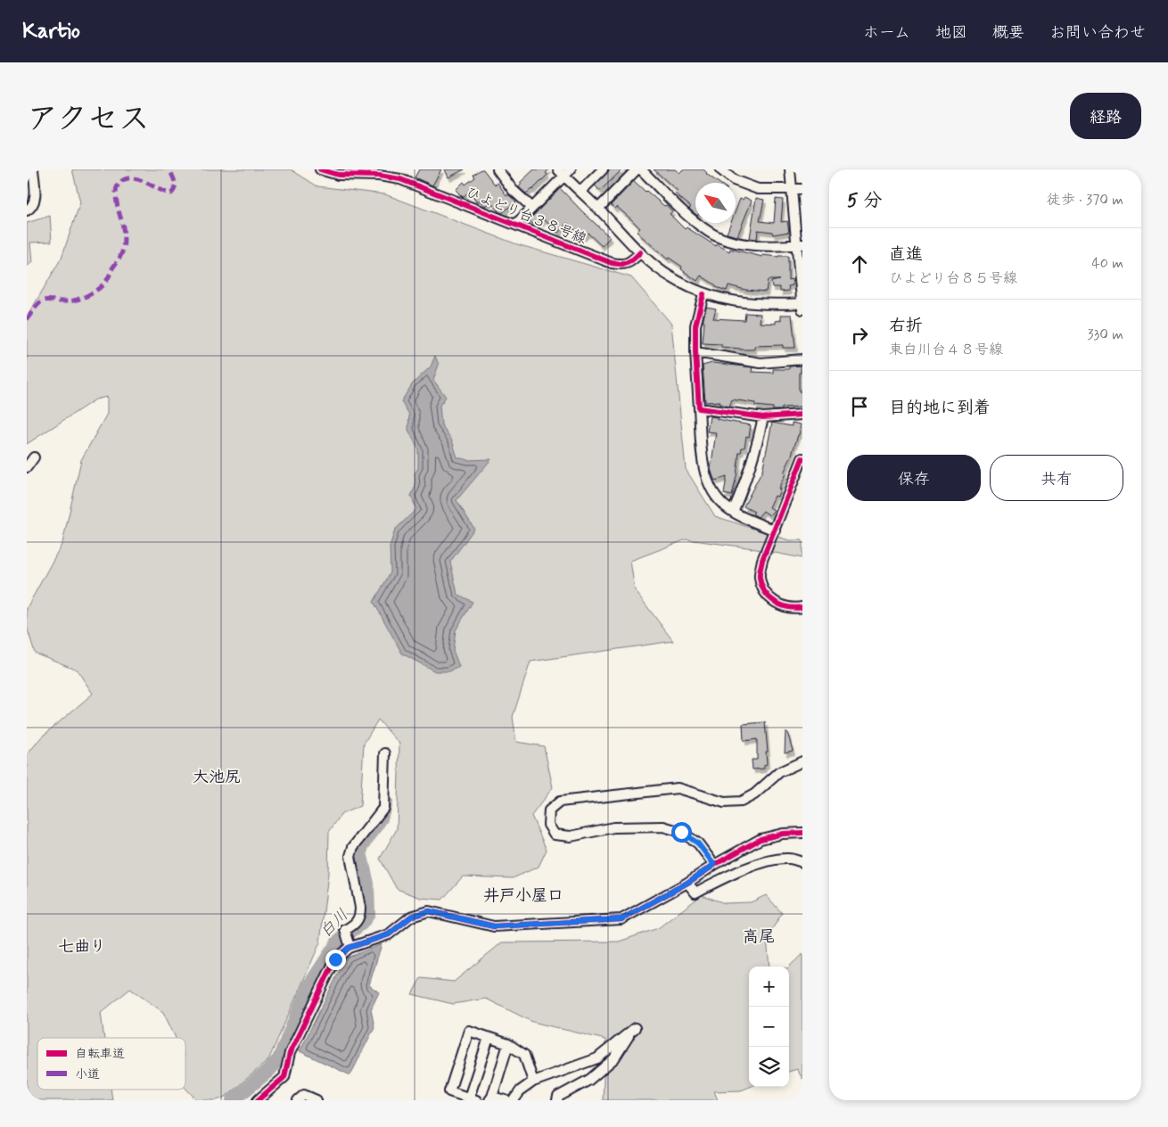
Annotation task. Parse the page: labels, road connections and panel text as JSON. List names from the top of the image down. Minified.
{"streets":{"street":["ひよどり台３８号線"]},"districts":["大池尻","井戸小屋口","高尾","七曲り"],"water":["白川"],"legend":["自転車道","小道"],"north":"top left","page":{"header":"Kartio","nav":["ホーム","地図","概要","お問い合わせ"],"title":"アクセス","buttons":["経路",["保存","共有"]],"heading":["5 分","徒歩 · 370 m"],"list":[["直進","ひよどり台８５号線","40 m"],["右折","東白川台４８号線","330 m"],"目的地に到着"],"map_buttons":["+","−"]}}
